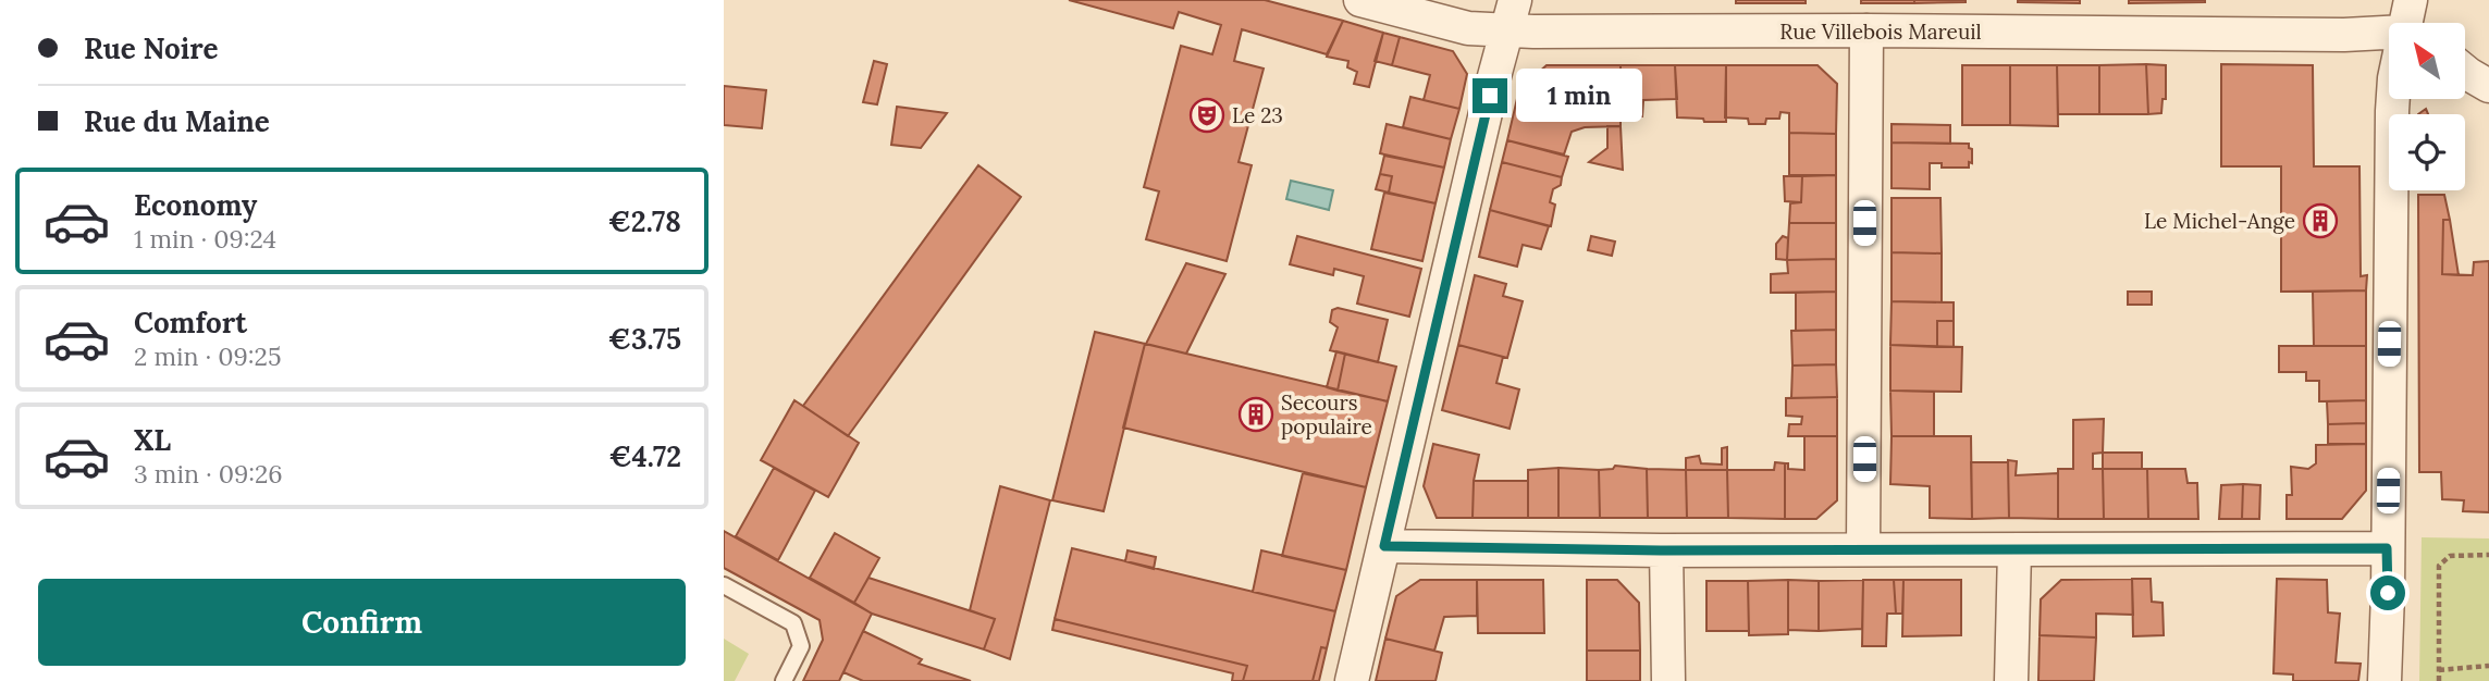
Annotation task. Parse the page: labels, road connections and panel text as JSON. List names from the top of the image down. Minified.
{"streets":{"street":["Rue Villebois Mareuil"]},"places":{"theatre":["Le 23"],"building":["Le Michel-Ange","Secours populaire"]},"north":"top left","page":{"banner":["Rue Noire","Rue du Maine"],"bubble":"1 min","list":[{"name":"Economy","note":"1 min · 09:24","value":"€2.78"},{"name":"Comfort","note":"2 min · 09:25","value":"€3.75"},{"name":"XL","note":"3 min · 09:26","value":"€4.72"}],"buttons":"Confirm"}}
